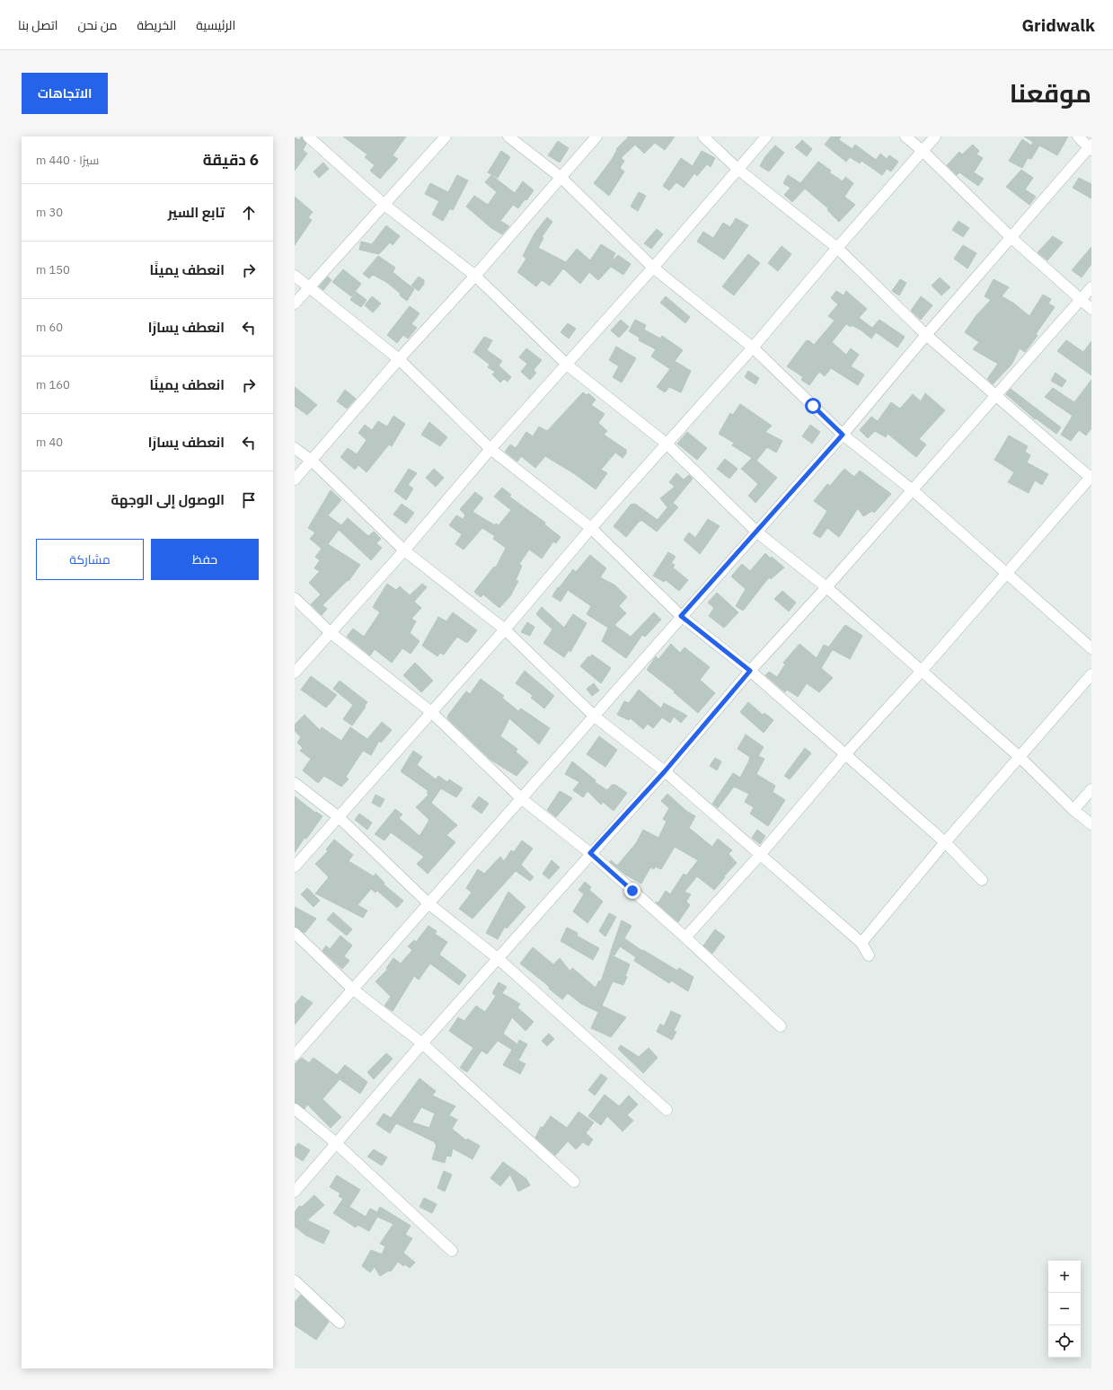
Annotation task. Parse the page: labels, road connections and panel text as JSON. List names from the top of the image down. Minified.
{"page":{"header":"Gridwalk","nav":["الرئيسية","الخريطة","من نحن","اتصل بنا"],"title":"موقعنا","buttons":["الاتجاهات",["حفظ","مشاركة"]],"heading":["6 دقيقة","سيرًا · 440 m"],"list":[["تابع السير","30 m"],["انعطف يمينًا","150 m"],["انعطف يسارًا","60 m"],["انعطف يمينًا","160 m"],["انعطف يسارًا","40 m"],"الوصول إلى الوجهة"],"map_buttons":["+","−"]}}
